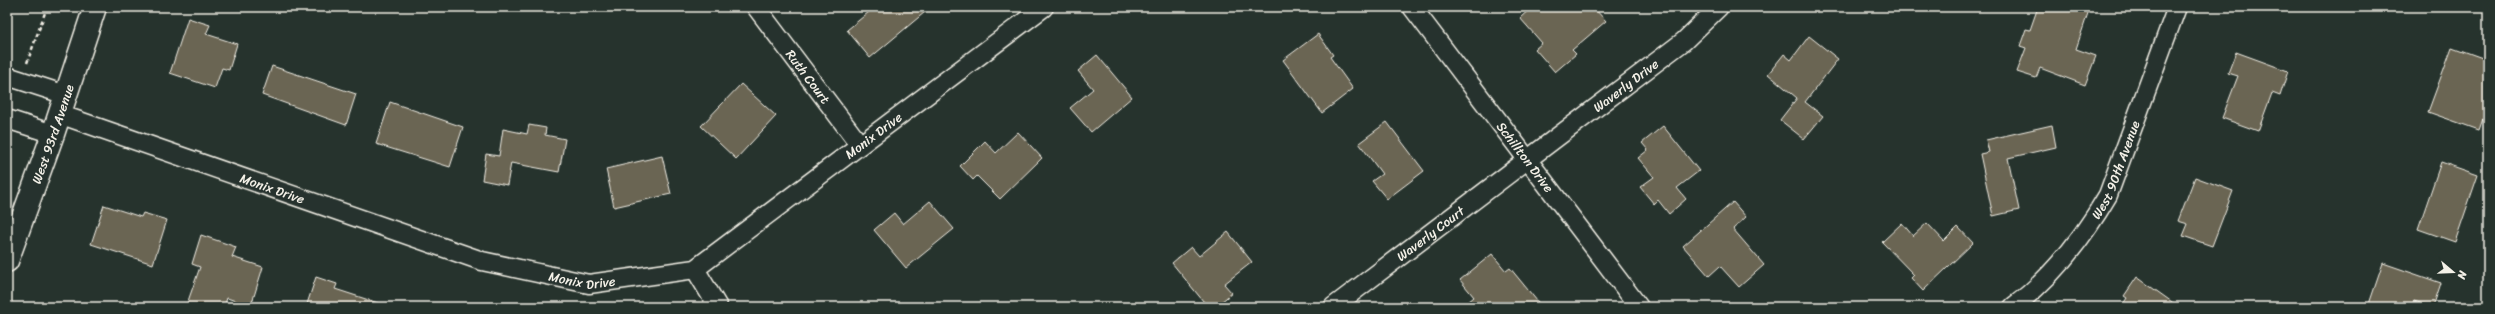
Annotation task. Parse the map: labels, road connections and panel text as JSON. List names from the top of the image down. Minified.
{"streets":{"street":["Ruth Court","Waverly Drive","West 93rd Avenue","Monix Drive","Schillton Drive","West 90th Avenue","Waverly Court"]},"crossings":[["Ruth Court","Monix Drive"],["Waverly Drive","Schillton Drive"],["Waverly Drive","Waverly Court"],["West 93rd Avenue","Monix Drive"],["Schillton Drive","Waverly Court"]],"north":"right"}
